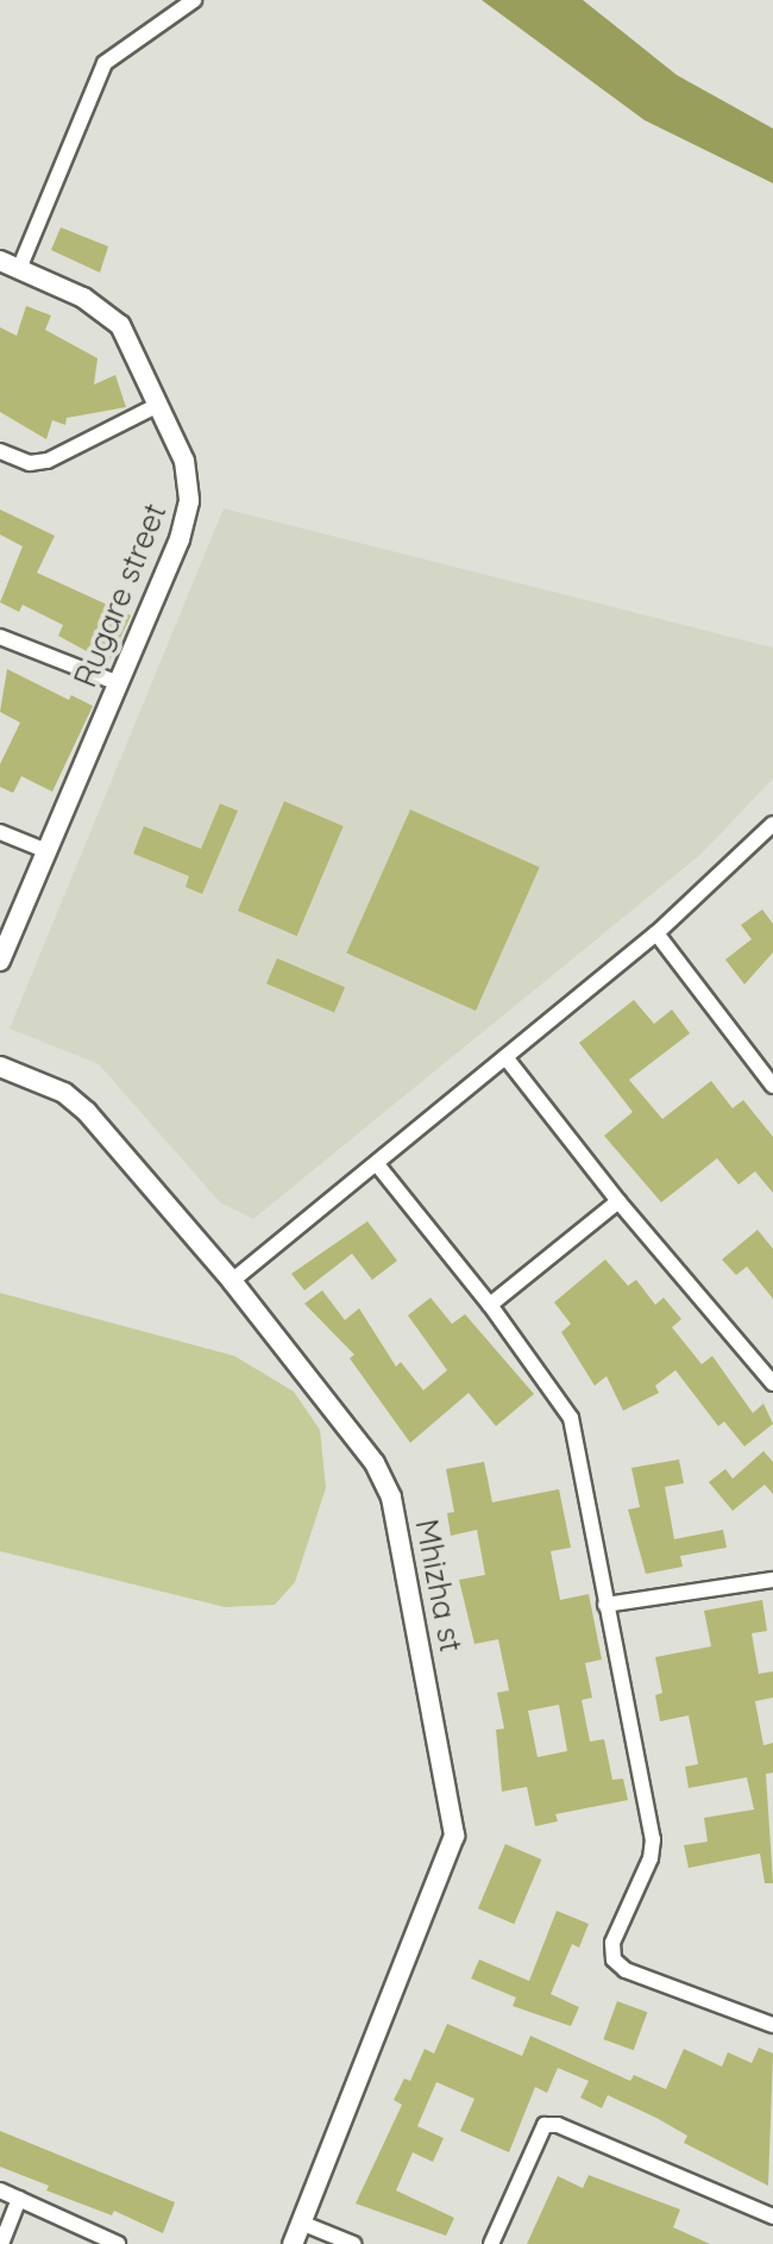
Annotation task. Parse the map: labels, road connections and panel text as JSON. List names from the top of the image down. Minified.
{"streets":{"street":["Rugare street","Mhizha st"]}}
